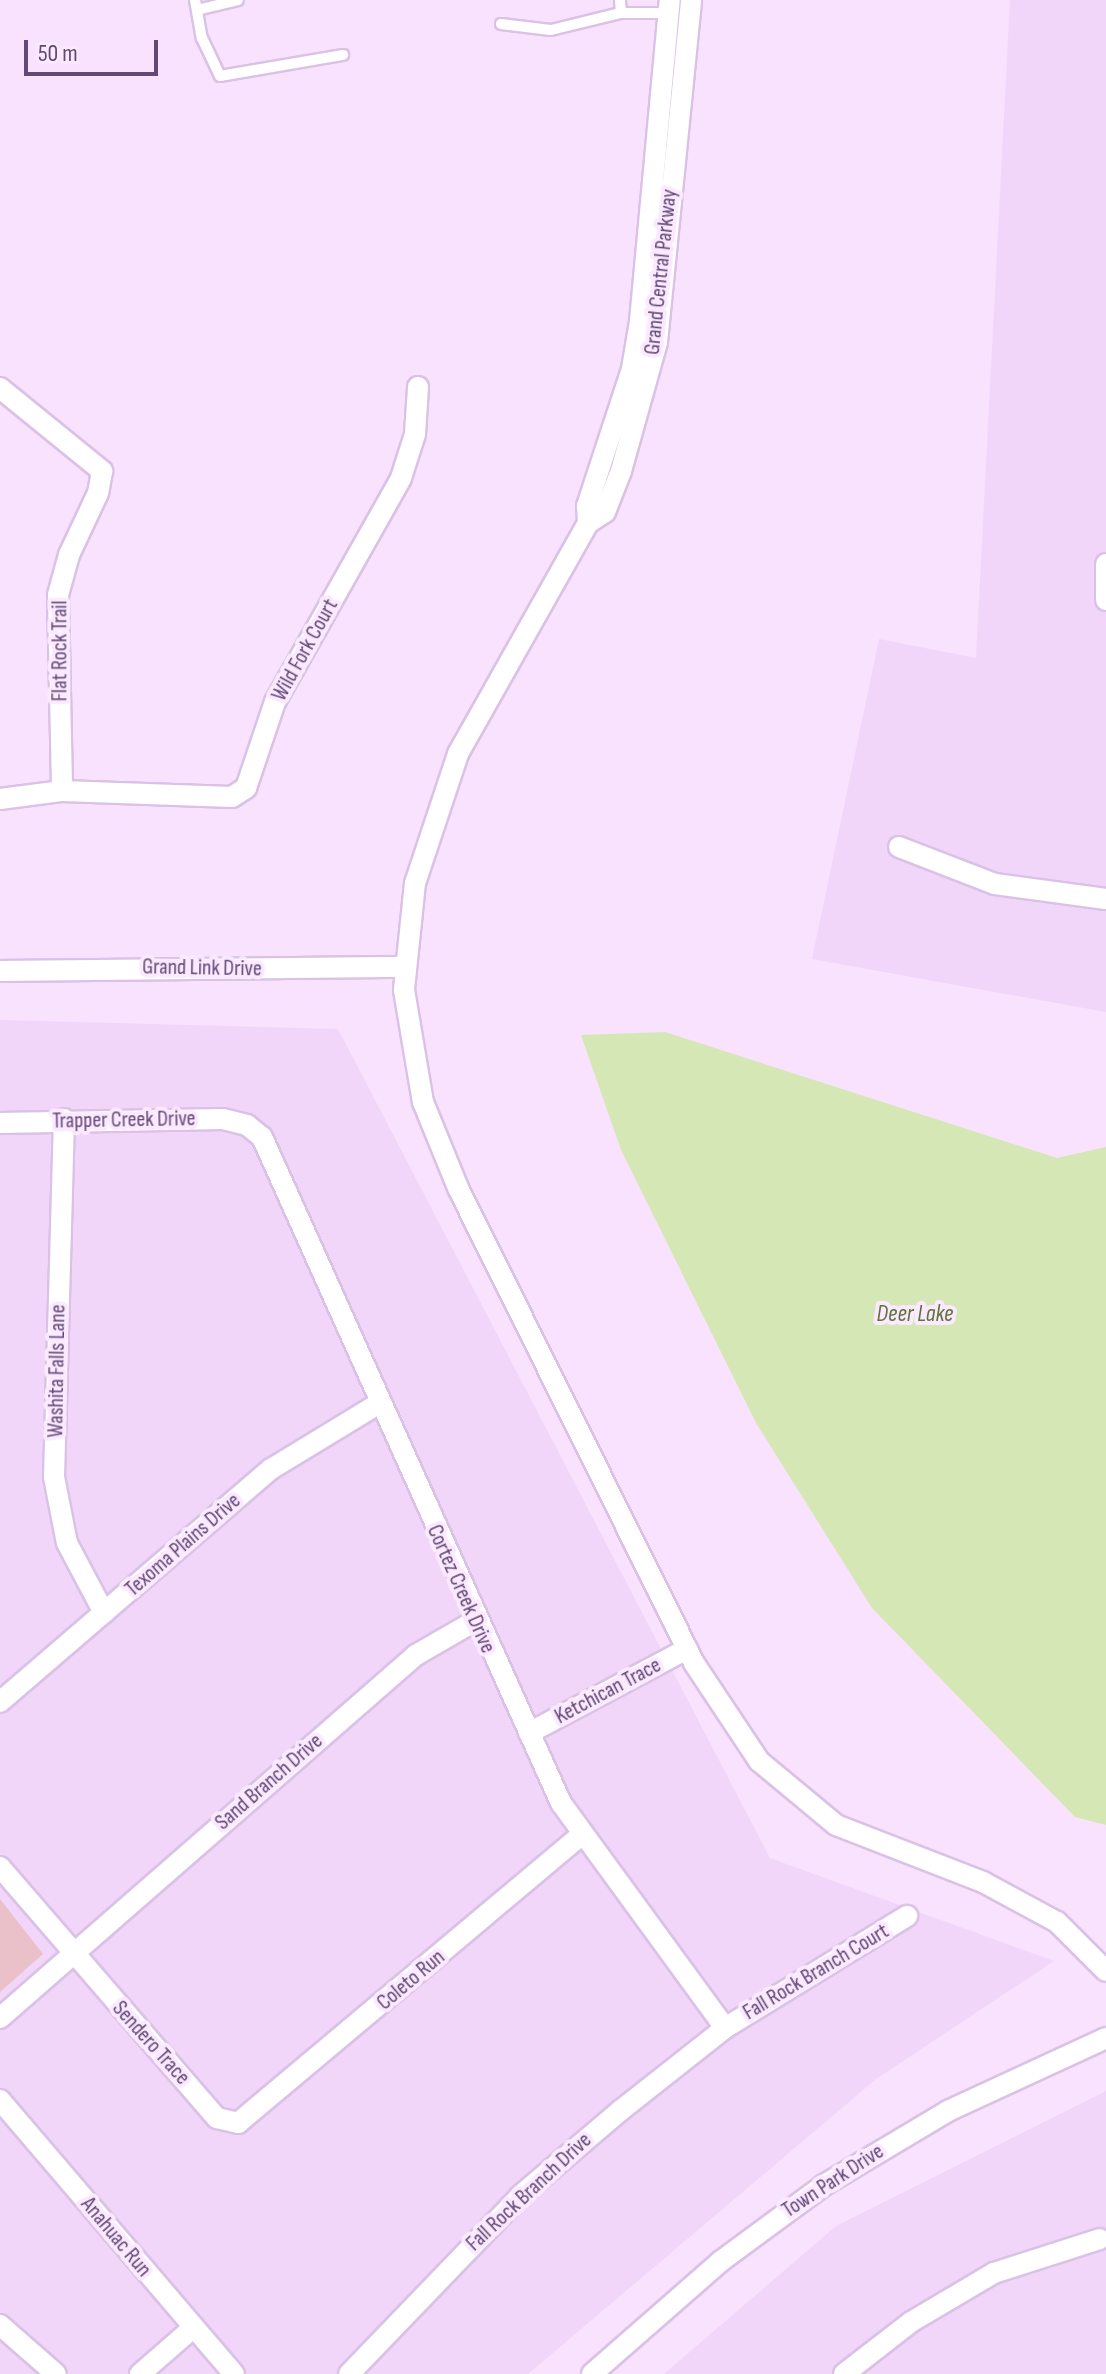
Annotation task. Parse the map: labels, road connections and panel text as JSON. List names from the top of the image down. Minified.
{"streets":{"street":["Grand Central Parkway","Wild Fork Court","Flat Rock Trail","Grand Link Drive","Trapper Creek Drive","Washita Falls Lane","Texoma Plains Drive","Cortez Creek Drive","Ketchican Trace","Sand Branch Drive","Fall Rock Branch Court","Coleto Run","Sendero Trace","Town Park Drive","Fall Rock Branch Drive","Anahuac Run"]},"crossings":[["Grand Central Parkway","Grand Link Drive"],["Wild Fork Court","Flat Rock Trail"],["Trapper Creek Drive","Washita Falls Lane"],["Trapper Creek Drive","Cortez Creek Drive"],["Washita Falls Lane","Texoma Plains Drive"],["Texoma Plains Drive","Cortez Creek Drive"],["Cortez Creek Drive","Ketchican Trace"],["Cortez Creek Drive","Sand Branch Drive"],["Cortez Creek Drive","Fall Rock Branch Court"],["Cortez Creek Drive","Coleto Run"],["Cortez Creek Drive","Fall Rock Branch Drive"],["Sand Branch Drive","Sendero Trace"],["Fall Rock Branch Court","Fall Rock Branch Drive"],["Coleto Run","Sendero Trace"]],"water":["Deer Lake"],"scale_bar":"50 m"}
